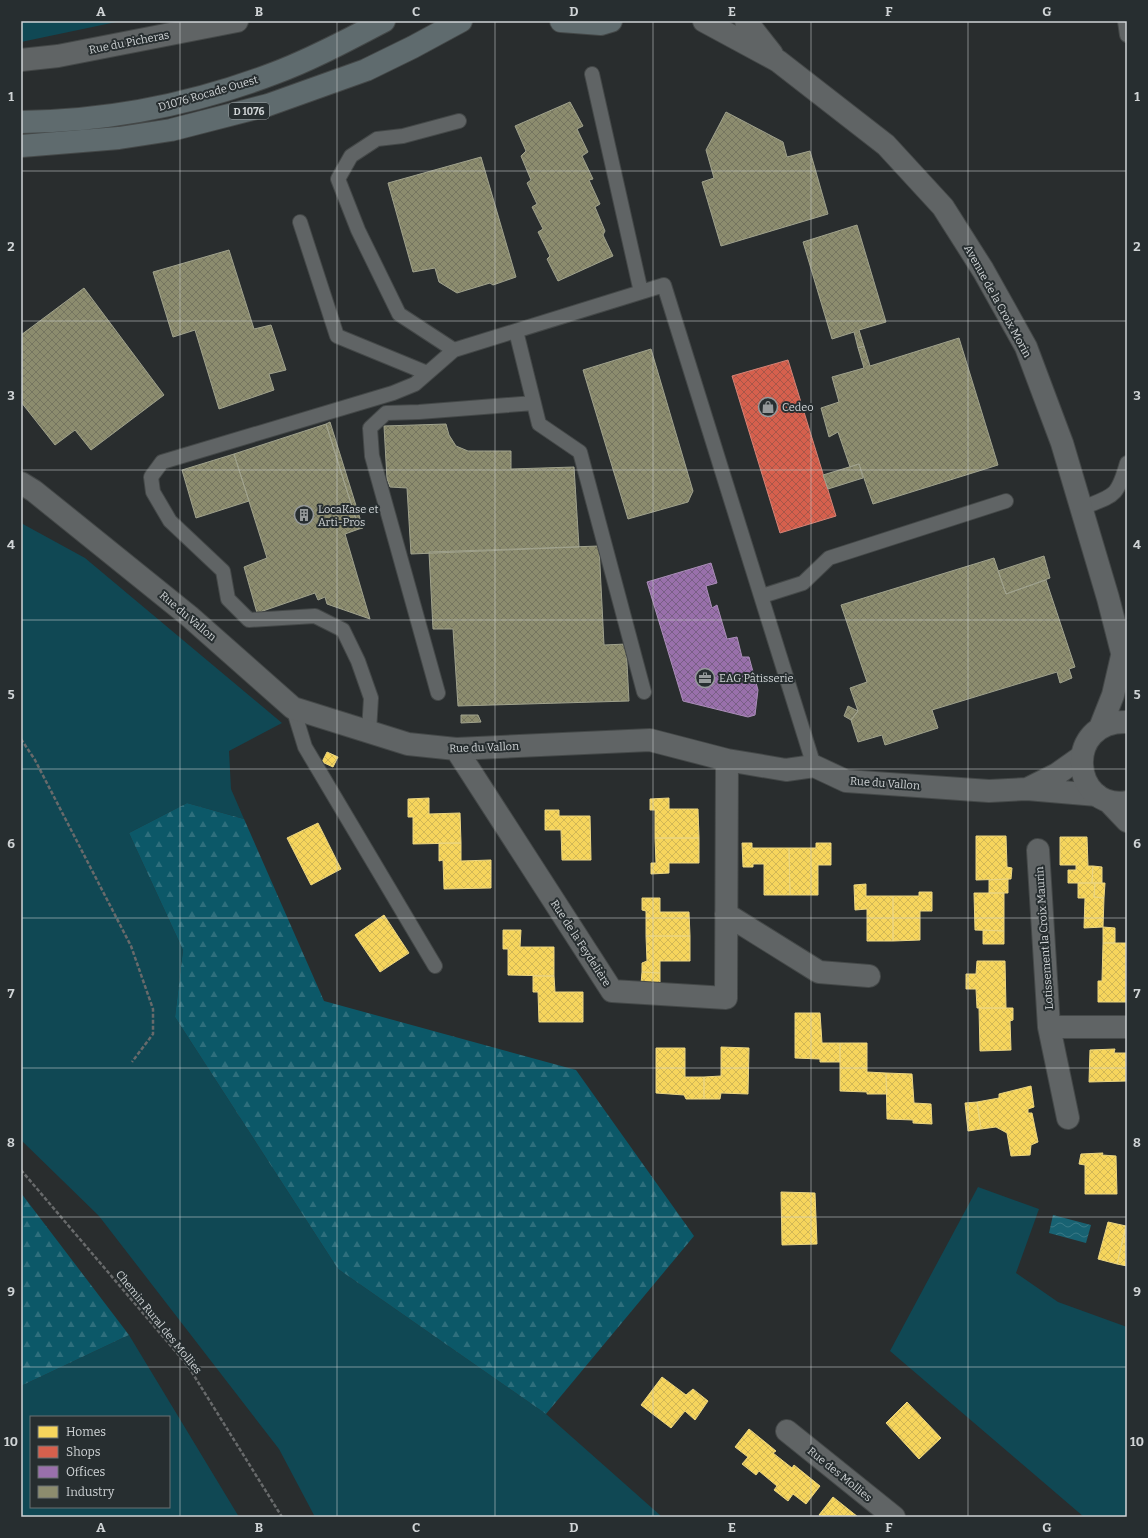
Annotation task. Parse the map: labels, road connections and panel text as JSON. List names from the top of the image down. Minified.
{"streets":{"main road":["D1076 Rocade Ouest","D 1076"],"street":["Rue du Picheras","Avenue de la Croix Morin","Rue du Vallon","Lotissement la Croix Maurin","Rue de la Feydelière","Rue des Mollies"],"path":["Chemin Rural des Mollies"]},"crossings":[["Rue du Vallon","Rue de la Feydelière"]],"places":{"shop":["Cedeo"],"building":["LocaKase et Arti-Pros"],"office":["EAG Pâtisserie"]},"legend":["Homes","Shops","Offices","Industry"],"grid":{"columns":["A","B","C","D","E","F","G"],"rows":["1","2","3","4","5","6","7","8","9","10"]}}
